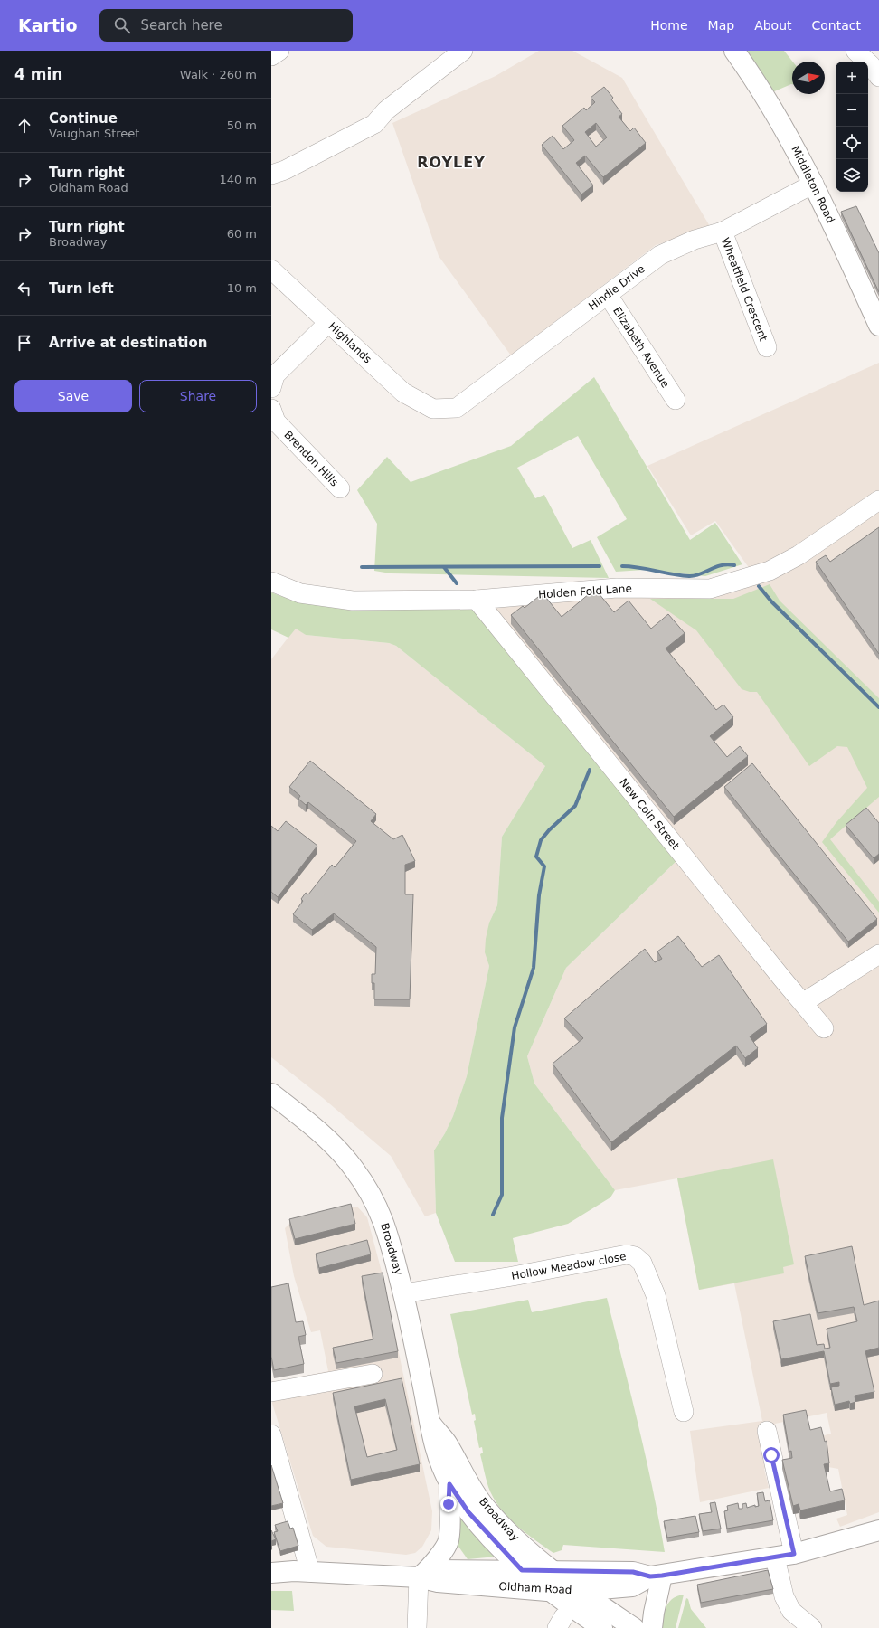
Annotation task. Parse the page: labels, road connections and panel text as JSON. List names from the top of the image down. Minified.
{"streets":{"main road":["Middleton Road","Broadway","Oldham Road"],"street":["Hindle Drive","Wheatfield Crescent","Highlands","Elizabeth Avenue","Brendon Hills","Holden Fold Lane","New Coin Street","Hollow Meadow close"]},"crossings":[["Middleton Road","Hindle Drive"],["Hindle Drive","Wheatfield Crescent"],["Hindle Drive","Highlands"],["Hindle Drive","Elizabeth Avenue"],["Holden Fold Lane","New Coin Street"],["Broadway","Hollow Meadow close"],["Broadway","Oldham Road"]],"districts":["ROYLEY"],"north":"right","page":{"header":"Kartio","search":"Search here","nav":["Home","Map","About","Contact"],"heading":["4 min","Walk · 260 m"],"map_buttons":["+","−"],"list":[["Continue","Vaughan Street","50 m"],["Turn right","Oldham Road","140 m"],["Turn right","Broadway","60 m"],["Turn left","10 m"],"Arrive at destination"],"buttons":["Save","Share"]}}
